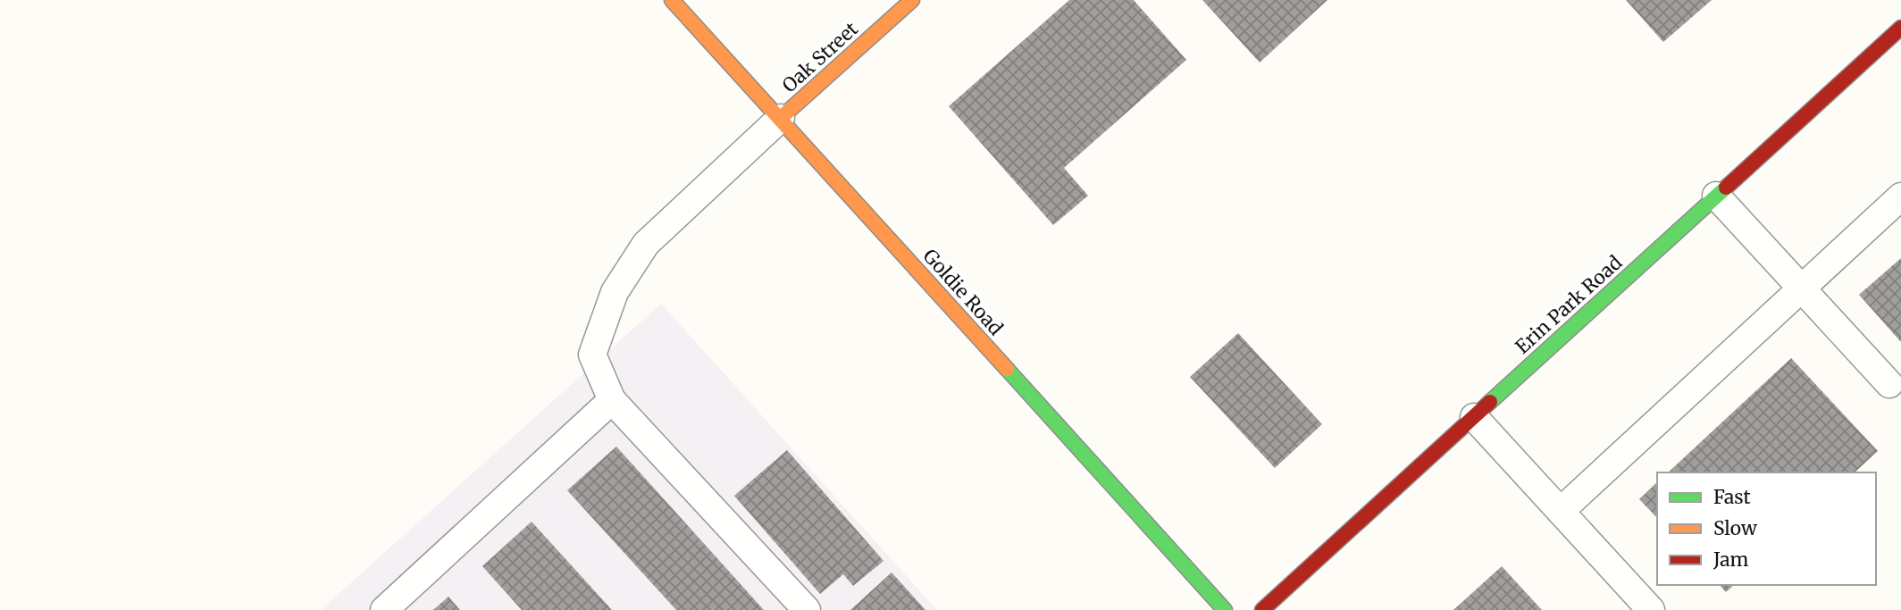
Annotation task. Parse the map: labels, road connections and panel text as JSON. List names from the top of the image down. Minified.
{"streets":{"street":["Oak Street","Goldie Road","Erin Park Road"]},"crossings":[["Oak Street","Goldie Road"]],"legend":["Fast","Slow","Jam"]}
